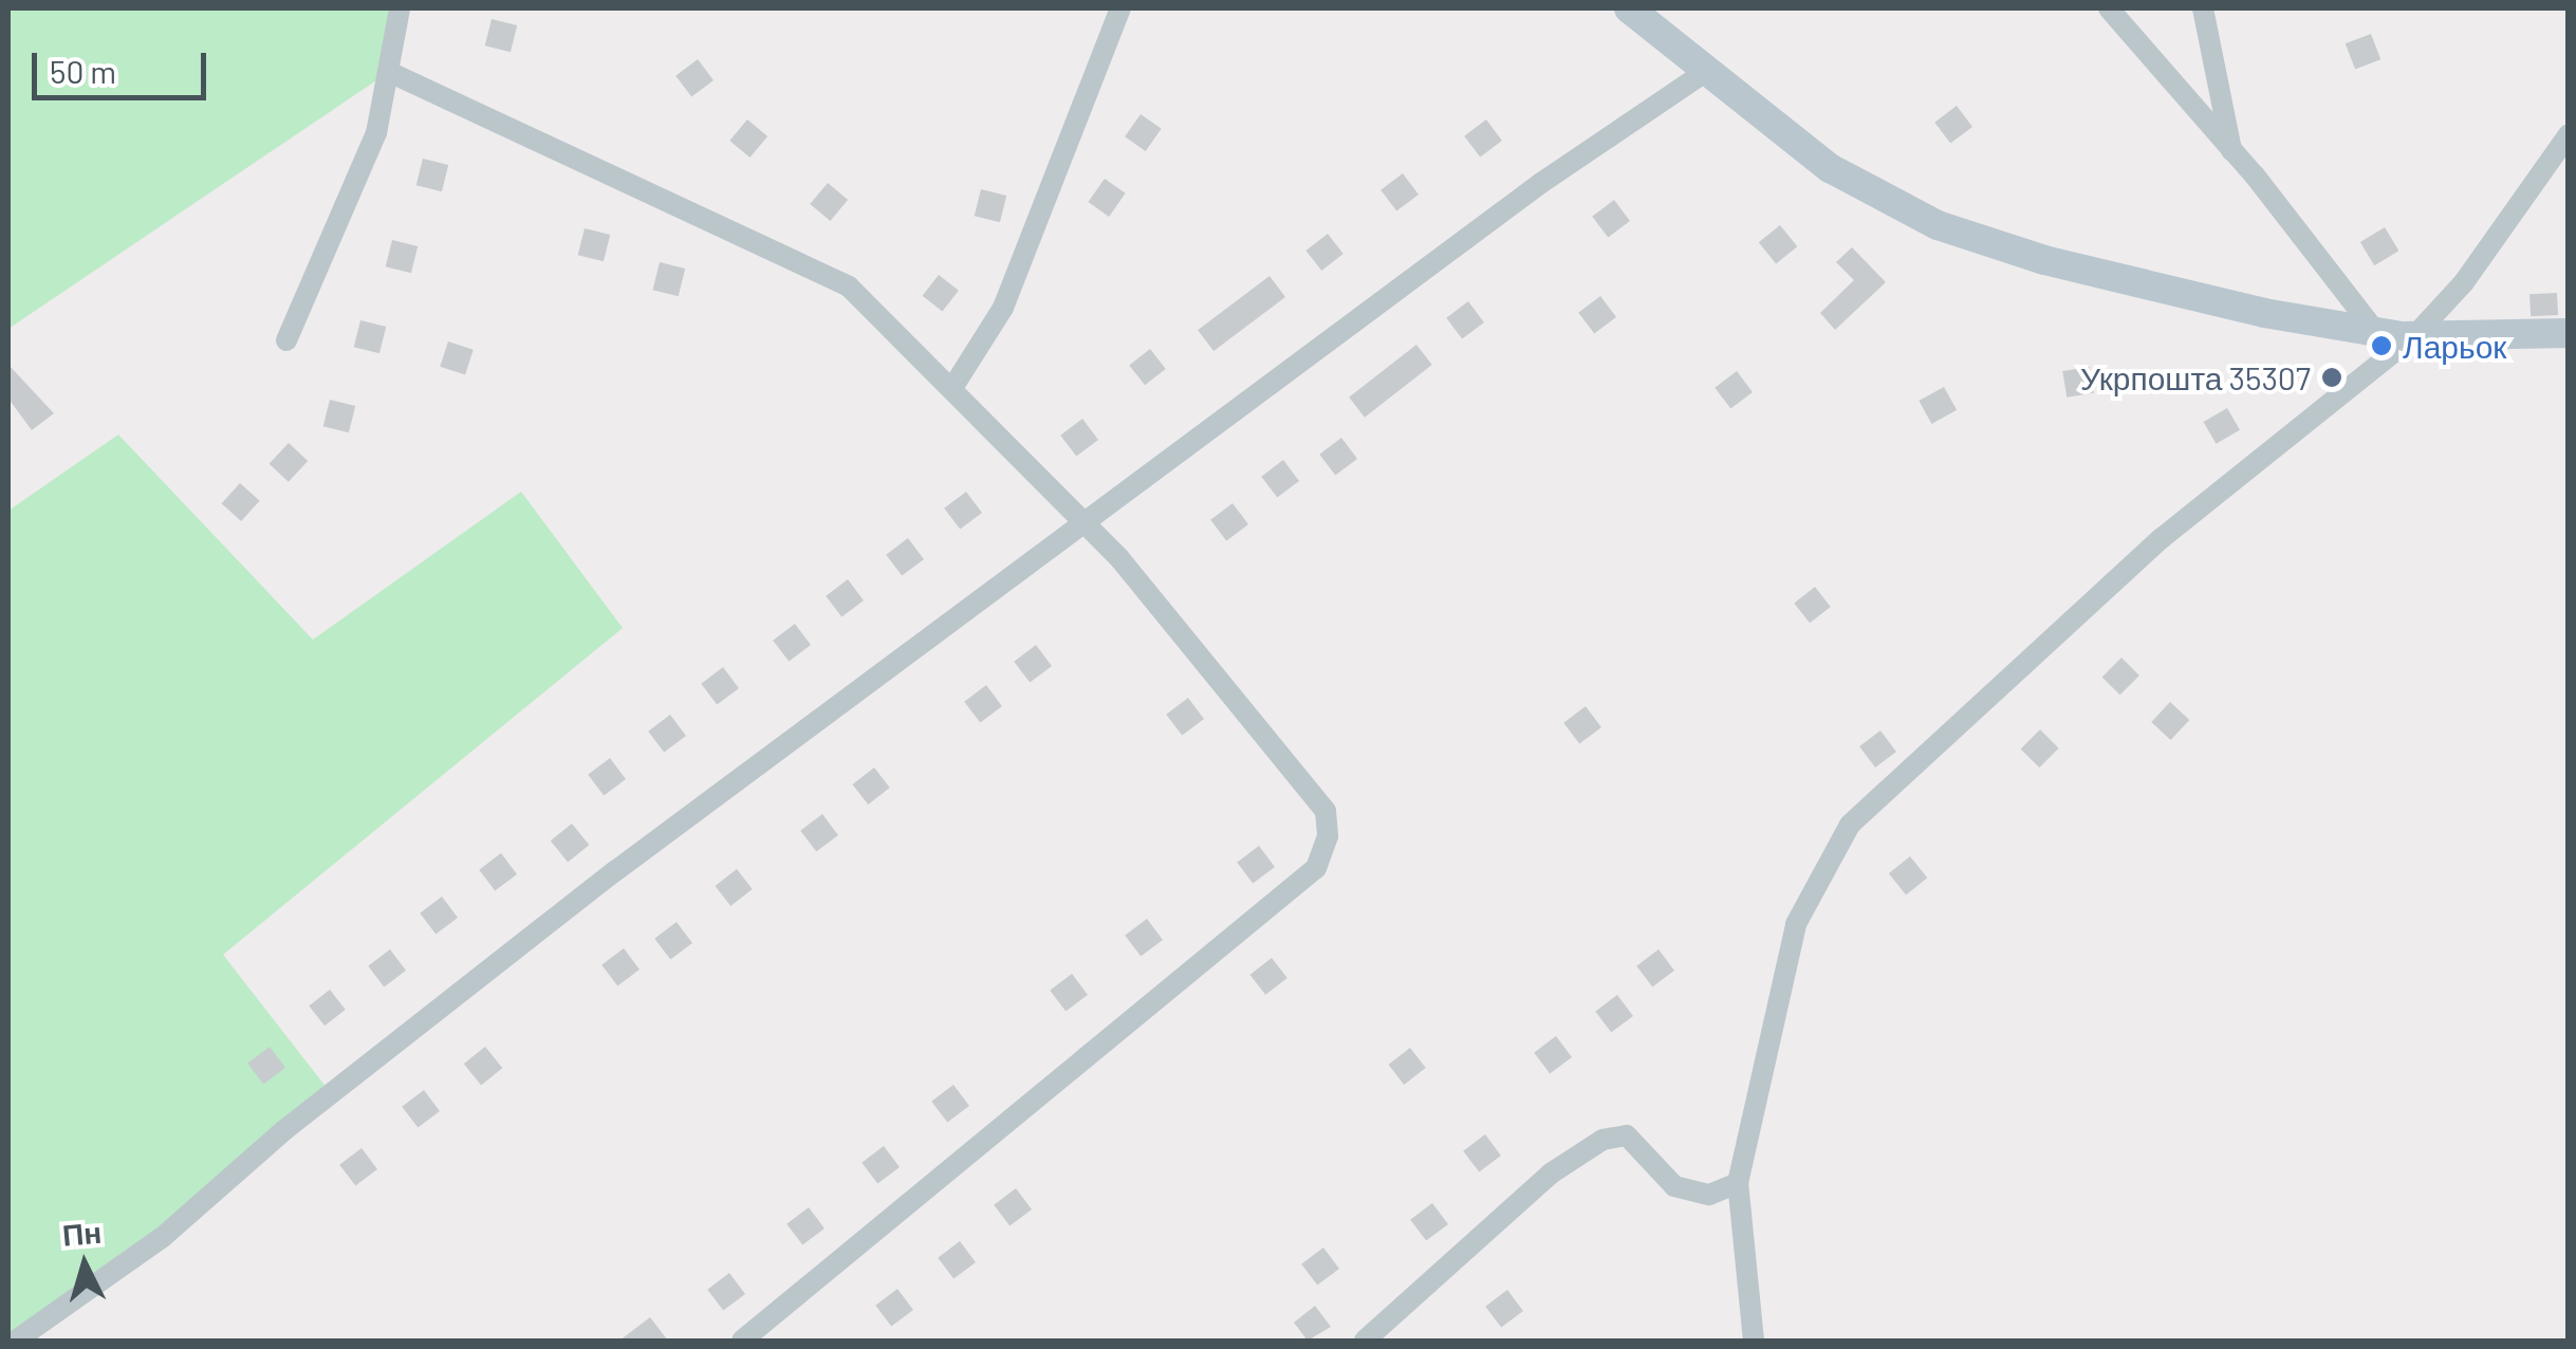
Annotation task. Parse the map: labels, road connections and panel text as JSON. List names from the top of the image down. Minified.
{"places":["Ларьок","Укрпошта 35307"],"scale_bar":"50 m","north":"top"}
